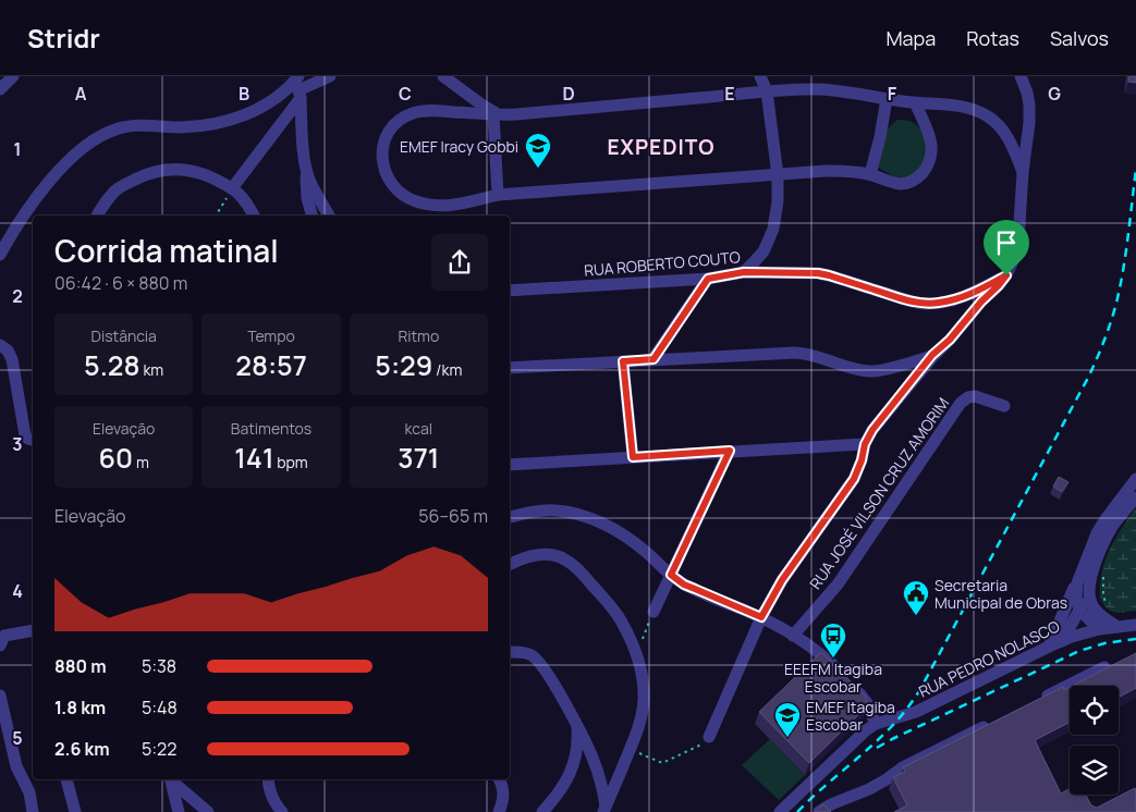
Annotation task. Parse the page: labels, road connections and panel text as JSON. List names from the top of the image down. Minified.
{"streets":{"street":["RUA ROBERTO COUTO","RUA JOSÉ VILSON CRUZ AMORIM","RUA PEDRO NOLASCO"]},"districts":["EXPEDITO"],"places":{"school or university":["EMEF Iracy Gobbi","EMEF Itagiba Escobar"],"public building":["Secretaria Municipal de Obras"],"bus stop":["EEEFM Itagiba Escobar"]},"page":{"header":"Stridr","nav":["Mapa","Rotas","Salvos"],"heading":["Corrida matinal","06:42 · 6 × 880 m"],"stats":[["Distância","5.28 km"],["Tempo","28:57"],["Ritmo","5:29 /km"],["Elevação","60 m"],["Batimentos","141 bpm"],["kcal","371"]],"chart":["Elevação","56–65 m"],"list":[{"name":"880 m","note":"5:38"},{"name":"1.8 km","note":"5:48"},{"name":"2.6 km","note":"5:22"}]},"grid":{"columns":["A","B","C","D","E","F","G"],"rows":["1","2","3","4","5"]}}
